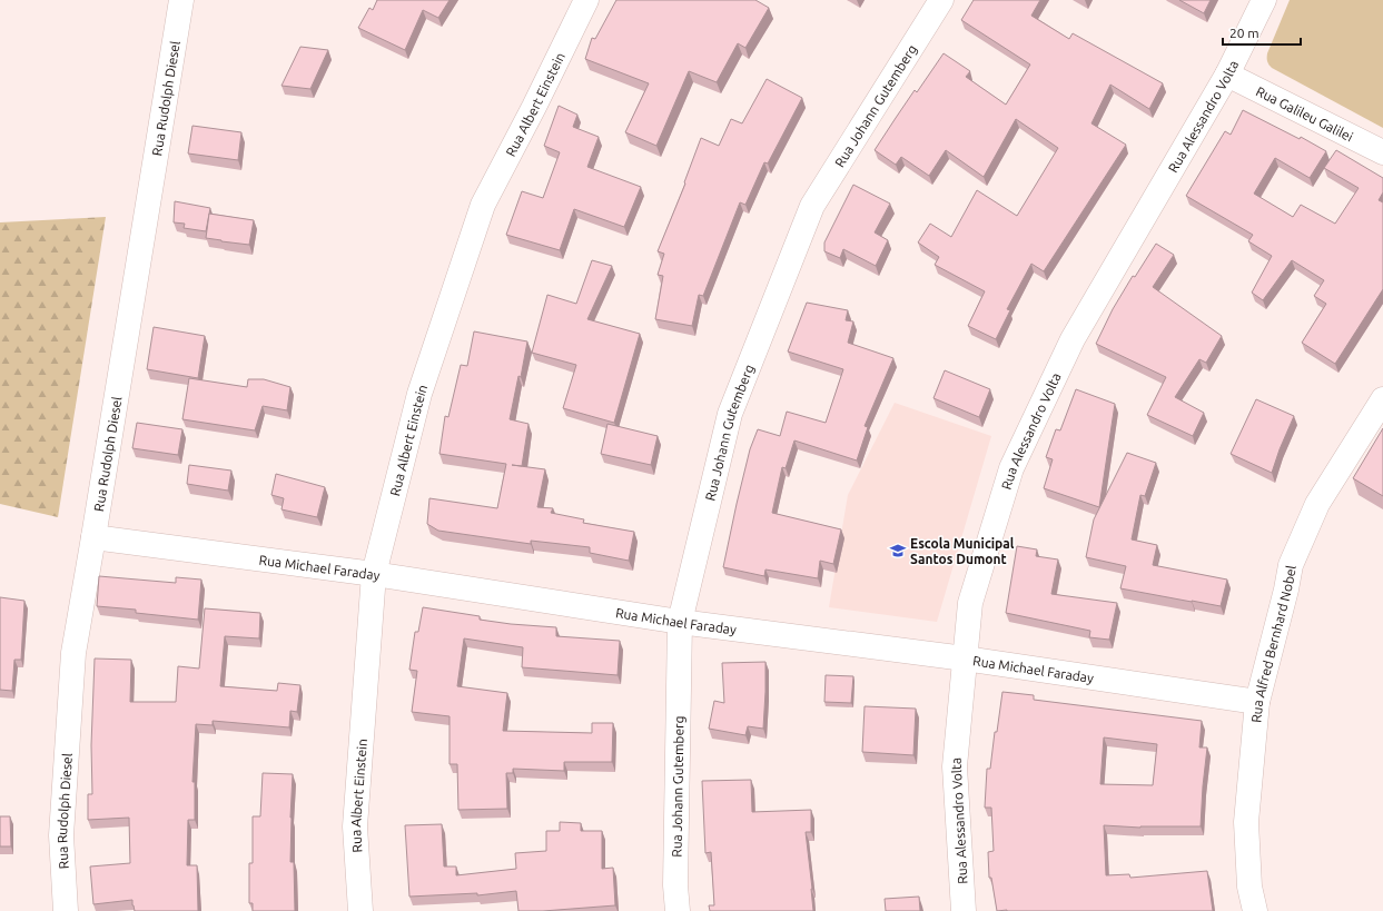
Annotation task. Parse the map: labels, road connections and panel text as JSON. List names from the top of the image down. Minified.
{"streets":{"street":["Rua Rudolph Diesel","Rua Albert Einstein","Rua Johann Gutemberg","Rua Galileu Galilei","Rua Alessandro Volta","Rua Michael Faraday","Rua Alfred Bernhard Nobel"]},"crossings":[["Rua Rudolph Diesel","Rua Michael Faraday"],["Rua Albert Einstein","Rua Michael Faraday"],["Rua Johann Gutemberg","Rua Michael Faraday"],["Rua Galileu Galilei","Rua Alessandro Volta"],["Rua Alessandro Volta","Rua Michael Faraday"],["Rua Michael Faraday","Rua Alfred Bernhard Nobel"]],"places":{"school or university":["Escola Municipal Santos Dumont"]},"scale_bar":"20 m"}
